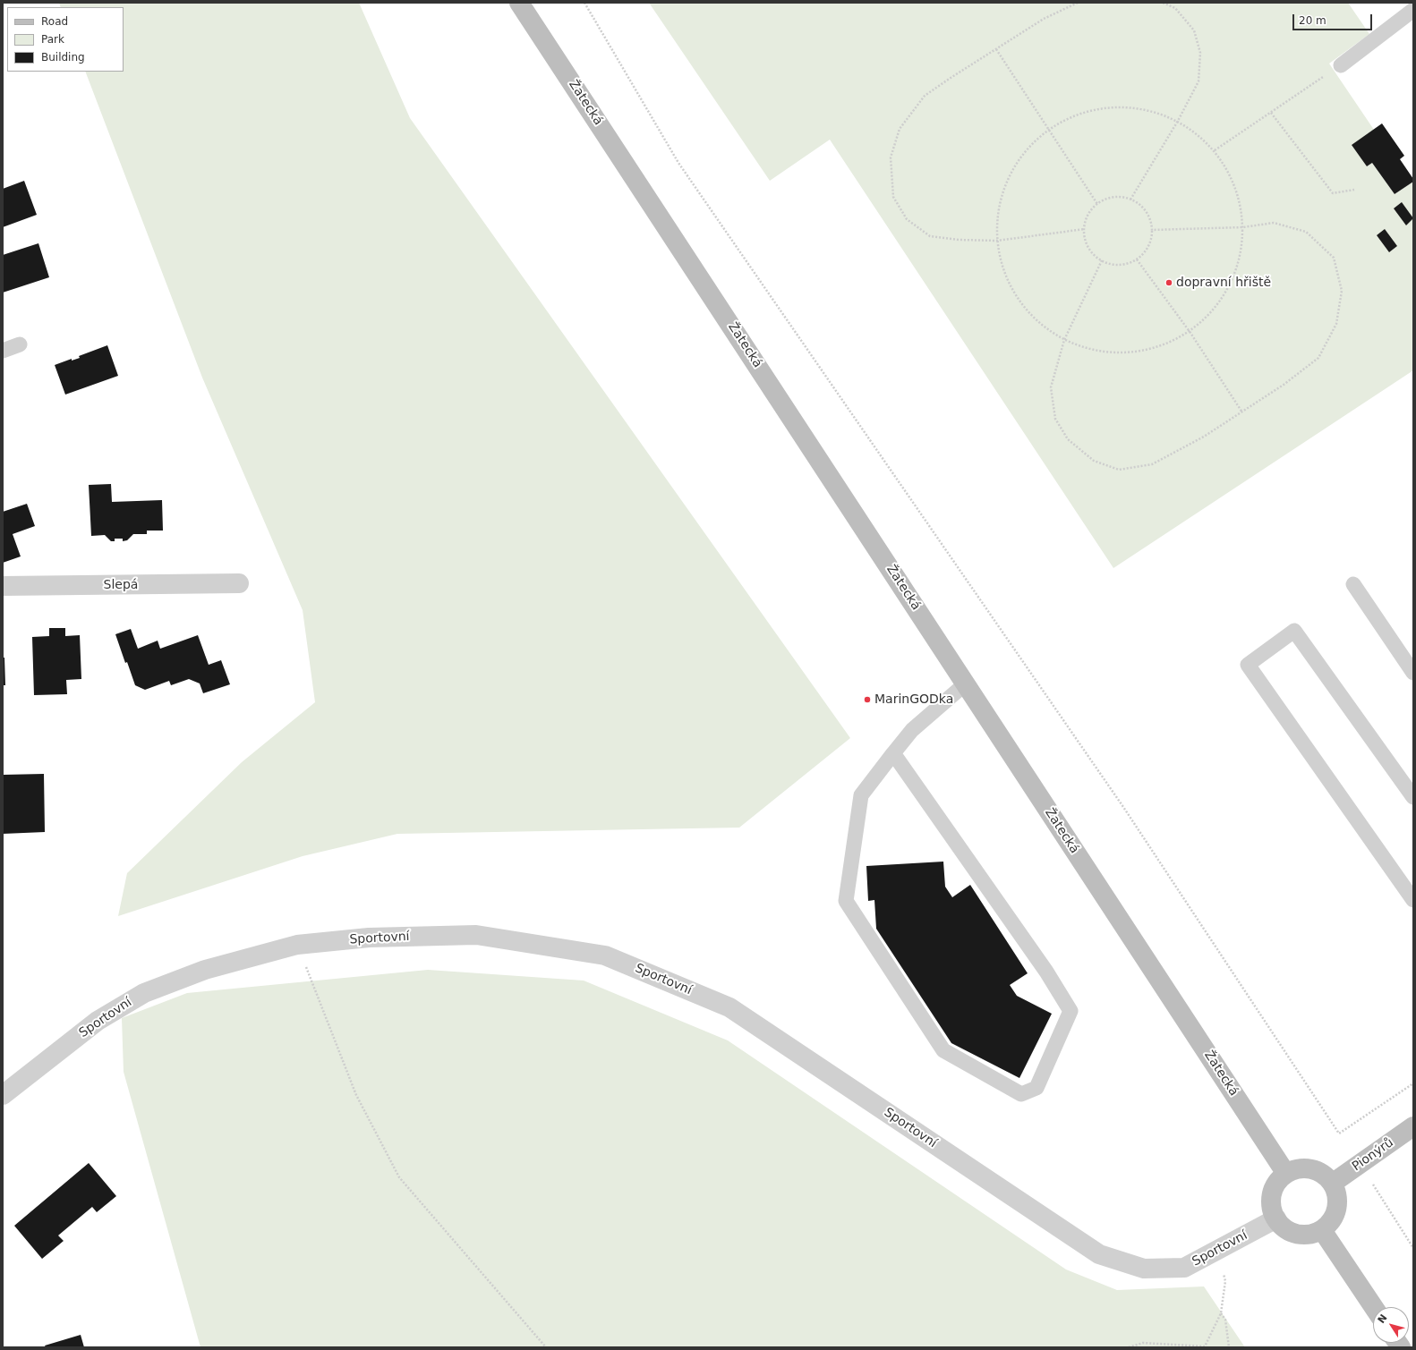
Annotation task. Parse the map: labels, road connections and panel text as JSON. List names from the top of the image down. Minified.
{"streets":{"street":["Žatecká","Slepá","Sportovní","Pionýrů"]},"crossings":[["Žatecká","Sportovní"],["Žatecká","Pionýrů"],["Sportovní","Pionýrů"]],"places":["dopravní hřiště","MarinGODka"],"legend":["Road","Park","Building"],"scale_bar":"20 m","north":"top left"}
